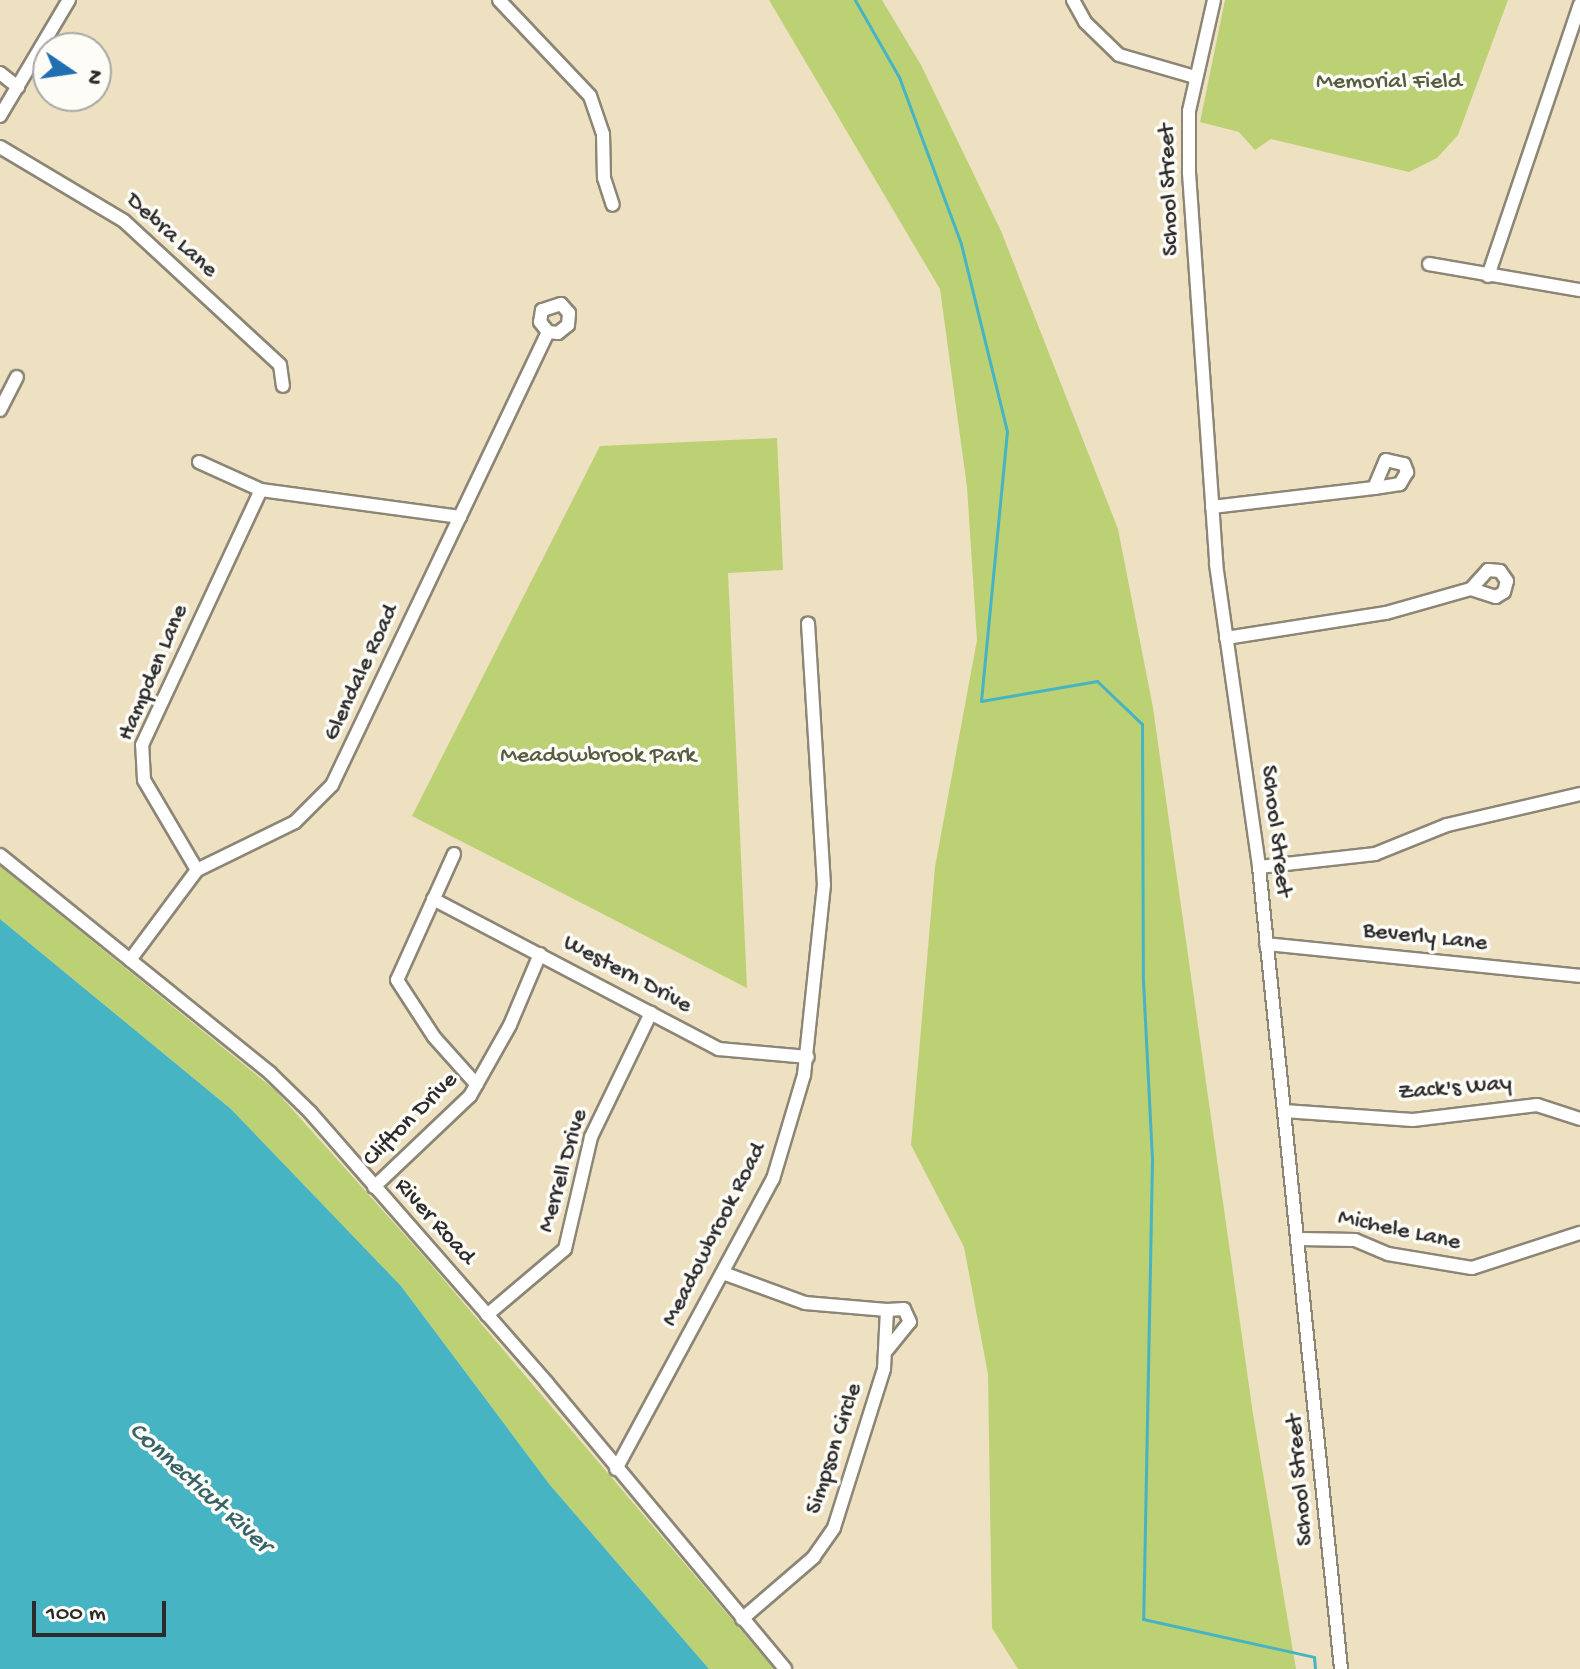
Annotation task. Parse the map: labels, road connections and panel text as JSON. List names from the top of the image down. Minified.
{"streets":{"street":["School Street","Debra Lane","Hampden Lane","Glendale Road","Beverly Lane","Western Drive","Zack's Way","Clifton Drive","Merrell Drive","River Road","Michele Lane","Meadowbrook Road","Simpson Circle"]},"crossings":[["School Street","Beverly Lane"],["School Street","Zack's Way"],["School Street","Michele Lane"],["Hampden Lane","Glendale Road"],["Glendale Road","River Road"],["Western Drive","Clifton Drive"],["Western Drive","Merrell Drive"],["Western Drive","Meadowbrook Road"],["Clifton Drive","River Road"],["Merrell Drive","River Road"],["River Road","Meadowbrook Road"],["River Road","Simpson Circle"]],"water":["Connecticut River"],"parks":["Memorial Field","Meadowbrook Park"],"scale_bar":"100 m","north":"right"}
